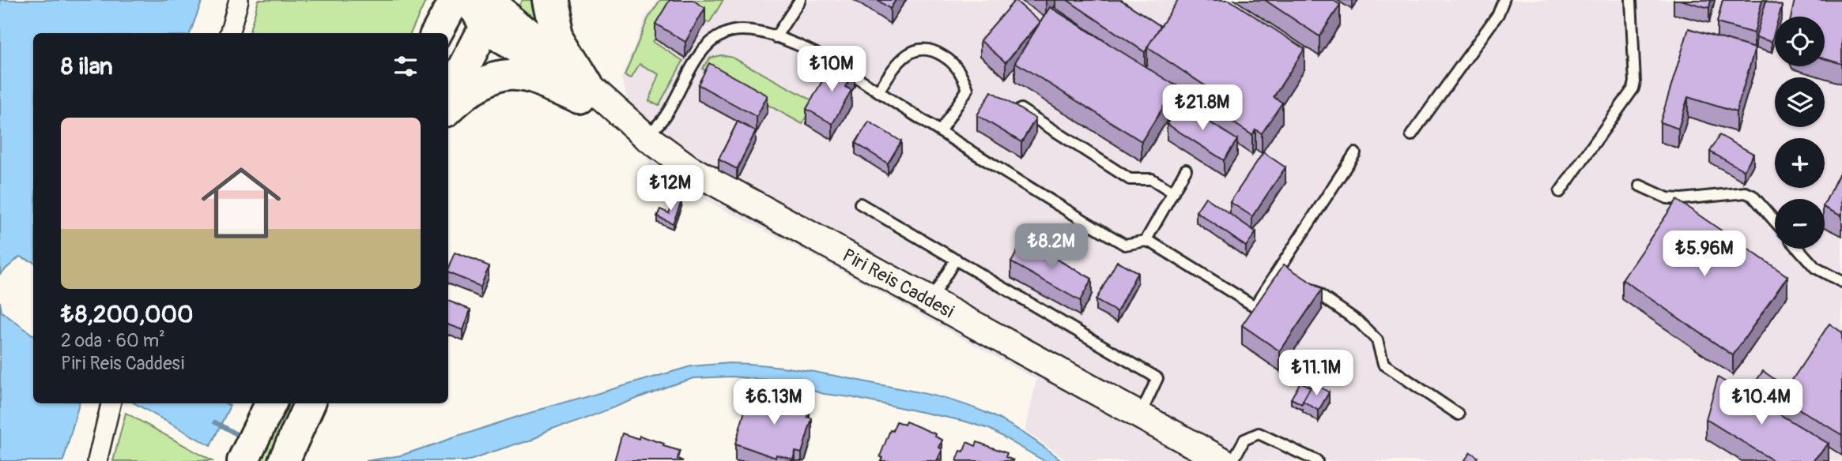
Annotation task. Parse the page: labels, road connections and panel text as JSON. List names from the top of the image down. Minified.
{"streets":{"main road":["Piri Reis Caddesi"]},"page":{"map_buttons":["+","−"],"heading":"8 ilan","price":["₺10M","₺21.8M","₺12M","₺8.2M","₺5.96M","₺11.1M","₺6.13M","₺10.4M"],"list":[{"name":"₺8,200,000","note":"2 oda · 60 m² · Piri Reis Caddesi"}]}}
